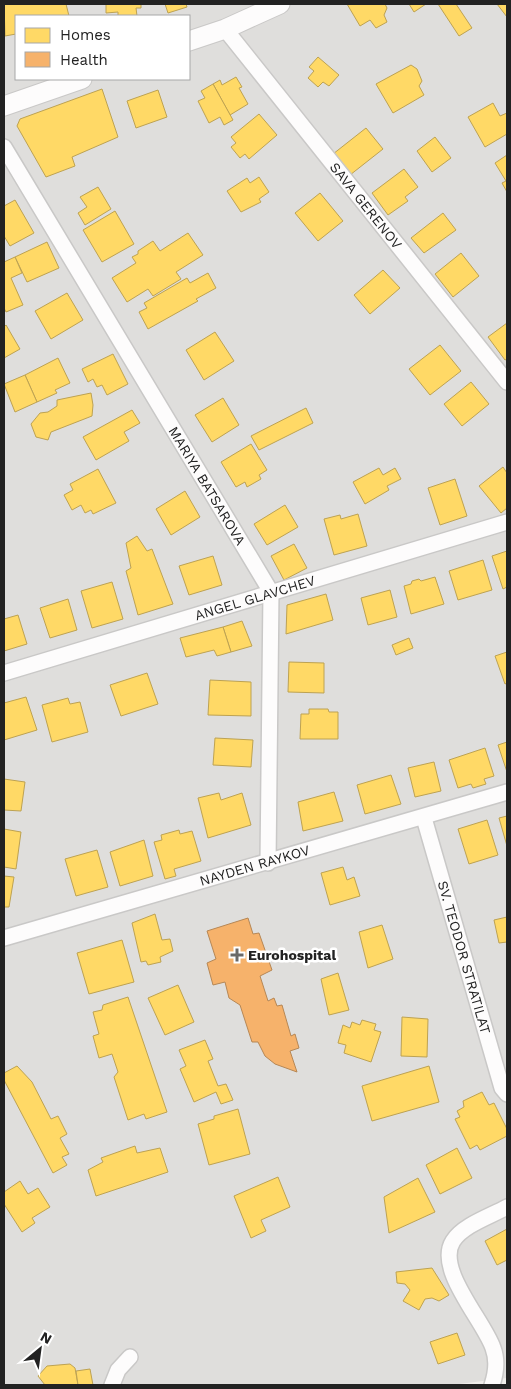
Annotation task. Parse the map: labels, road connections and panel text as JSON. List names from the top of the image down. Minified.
{"streets":{"street":["SAVA GERENOV","MARIYA BATSAROVA","ANGEL GLAVCHEV","NAYDEN RAYKOV","SV. TEODOR STRATILAT"]},"crossings":[["MARIYA BATSAROVA","ANGEL GLAVCHEV"],["NAYDEN RAYKOV","SV. TEODOR STRATILAT"]],"places":{"health":["Eurohospital"]},"legend":["Homes","Health"],"north":"top right"}
